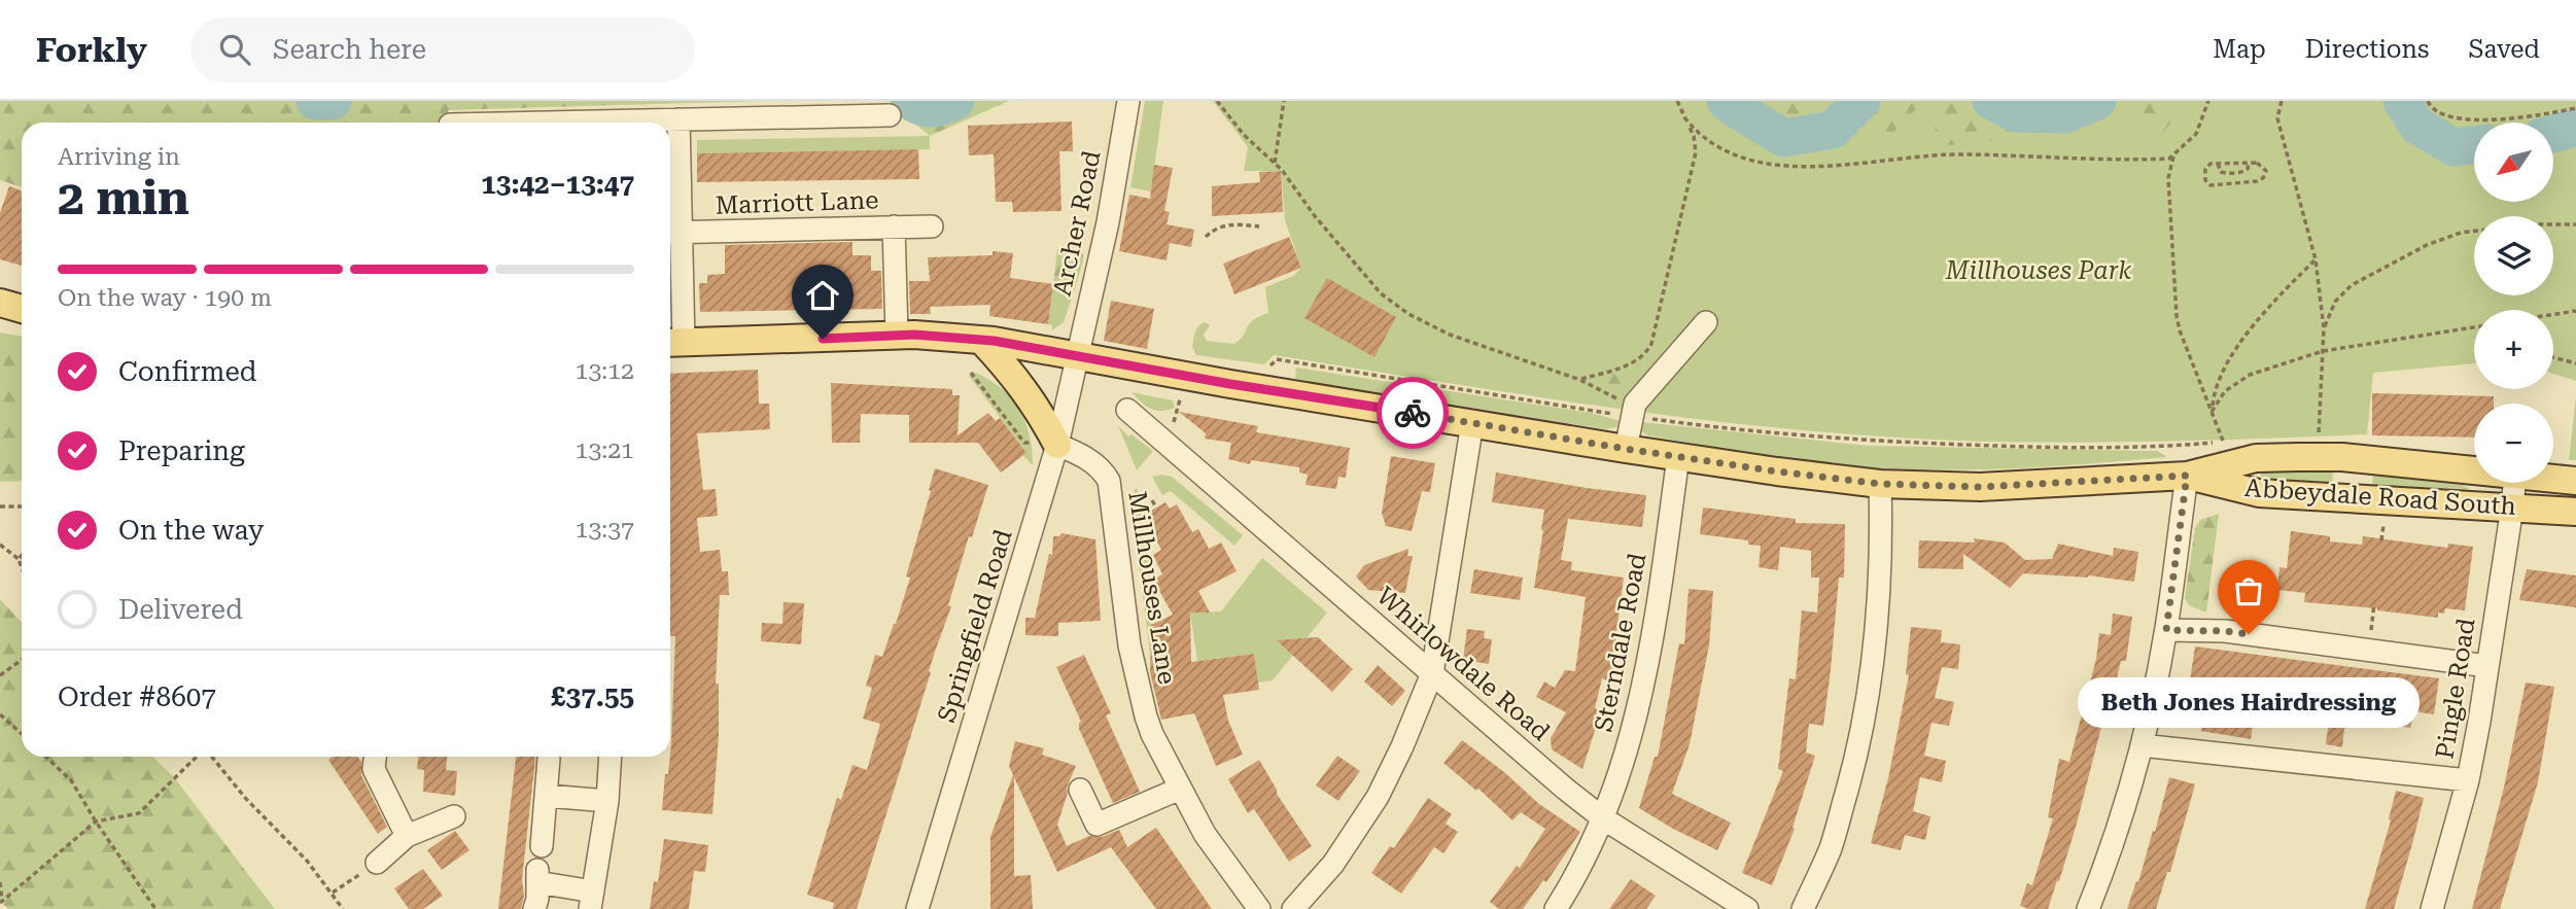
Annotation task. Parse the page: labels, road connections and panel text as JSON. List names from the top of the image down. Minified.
{"streets":{"main road":["Abbeydale Road South"],"street":["Marriott Lane","Archer Road","Millhouses Lane","Springfield Road","Sterndale Road","Whirlowdale Road","Pingle Road"]},"crossings":[["Archer Road","Abbeydale Road South"],["Archer Road","Springfield Road"],["Abbeydale Road South","Springfield Road"],["Abbeydale Road South","Sterndale Road"],["Abbeydale Road South","Pingle Road"],["Millhouses Lane","Springfield Road"],["Sterndale Road","Whirlowdale Road"]],"parks":["Millhouses Park"],"places":["Beth Jones Hairdressing"],"north":"bottom left","page":{"header":"Forkly","search":"Search here","nav":["Map","Directions","Saved"],"map_buttons":["+","−"],"heading":["2 min","Arriving in","13:42–13:47"],"panel":["Order #8607","£37.55"],"bar":"On the way · 190 m","list":[["Confirmed","13:12"],["Preparing","13:21"],["On the way","13:37"],"Delivered"],"bubble":"Beth Jones Hairdressing"}}
